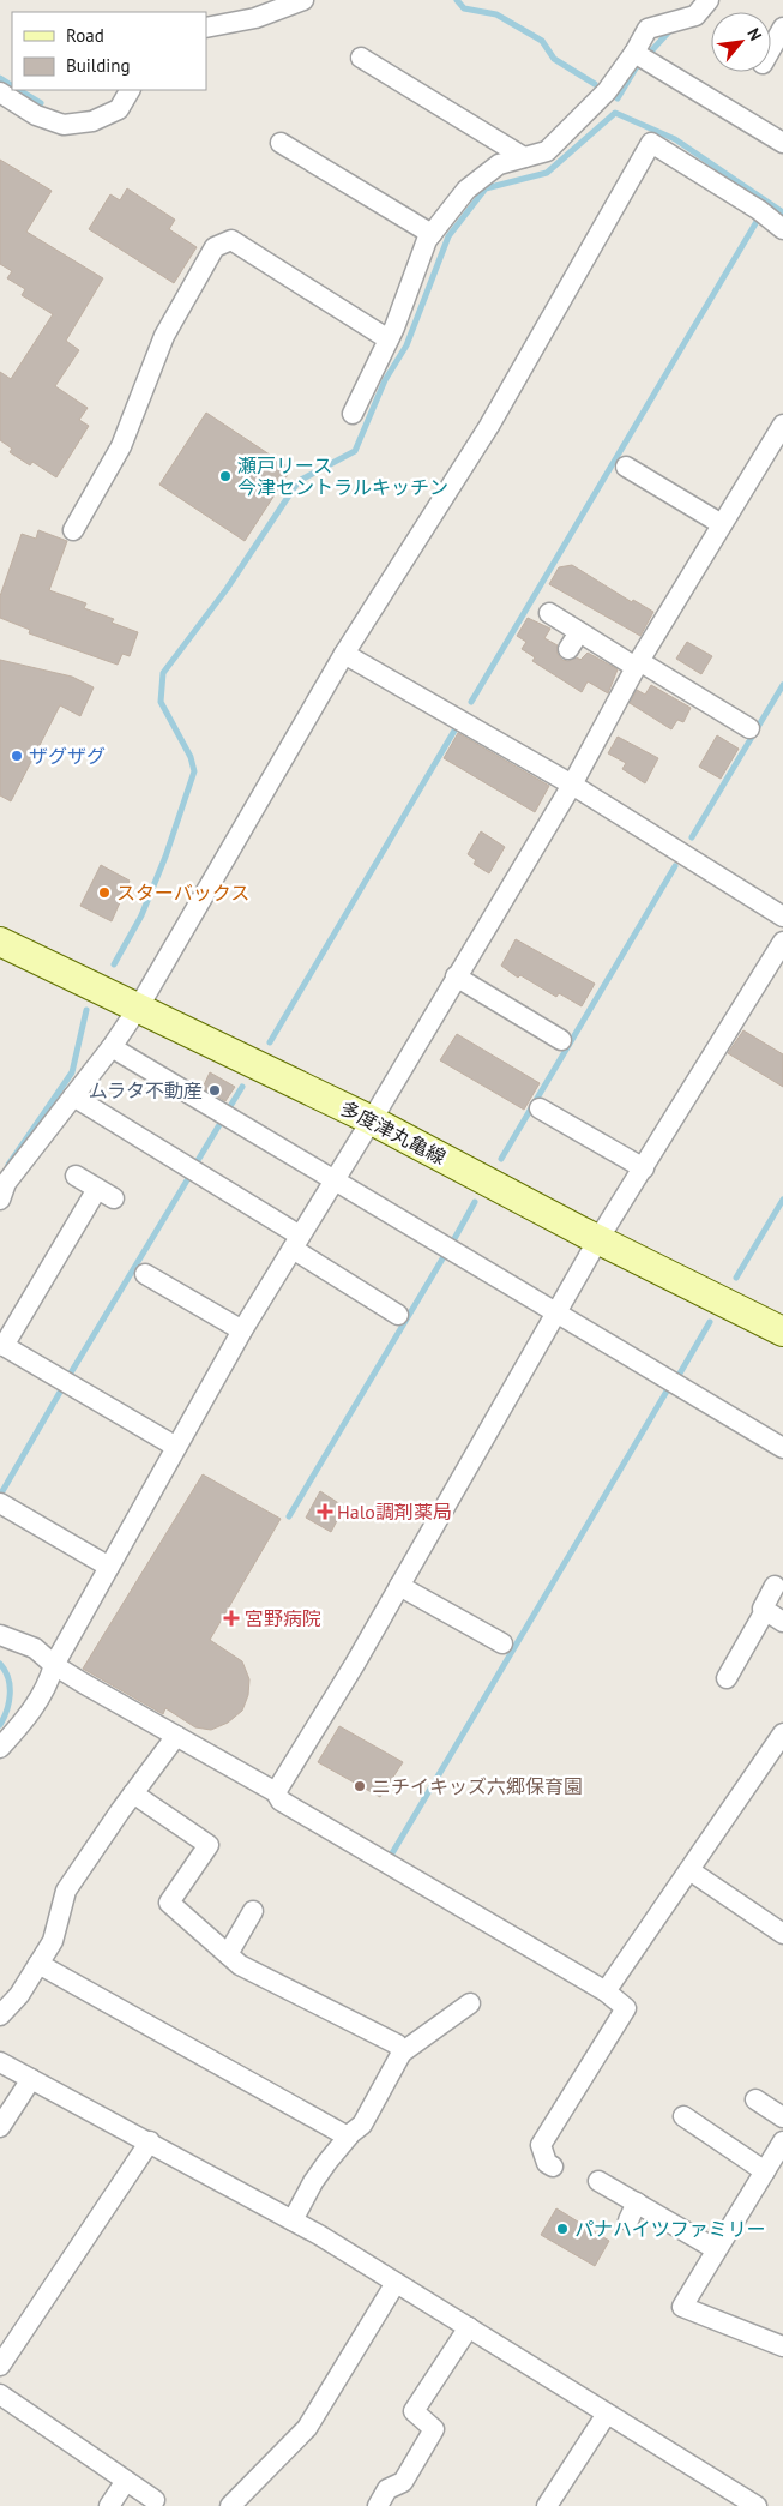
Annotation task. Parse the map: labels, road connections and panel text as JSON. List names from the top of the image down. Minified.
{"streets":{"main road":["多度津丸亀線"]},"places":{"other":["瀬戸リース 今津セントラルキッチン","ザグザグ","スターバックス","ムラタ不動産","ニチイキッズ六郷保育園","パナハイツファミリー"],"health":["Halo調剤薬局","宮野病院"]},"legend":["Road","Building"],"north":"top right"}
